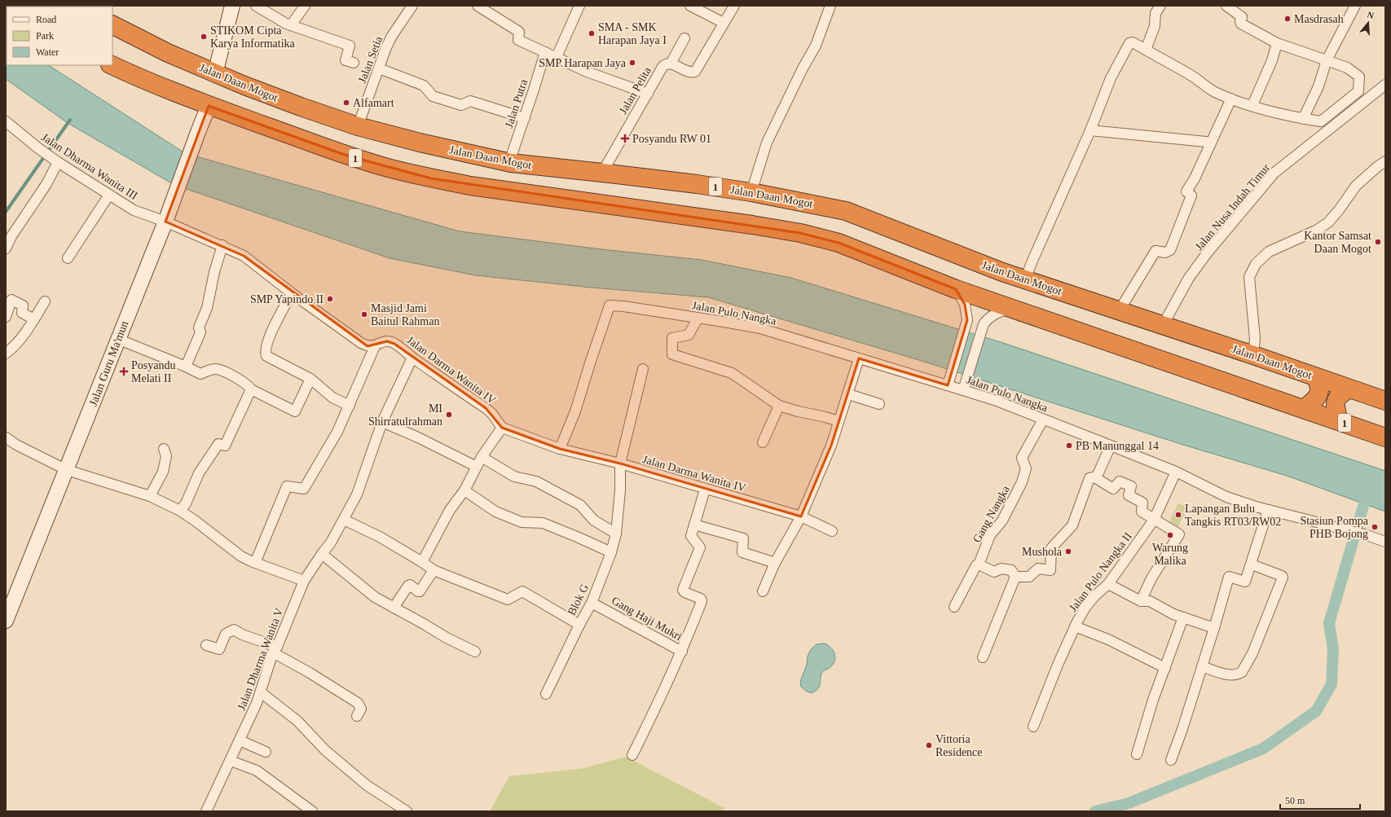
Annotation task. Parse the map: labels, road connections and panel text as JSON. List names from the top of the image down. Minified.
{"streets":{"highway":["Jalan Daan Mogot","1"],"street":["Jalan Setia","Jalan Pelita","Jalan Putra","Jalan Dharma Wanita III","Jalan Nusa Indah Timur","Jalan Pulo Nangka","Jalan Guru Ma'mun","Jalan Darma Wanita IV","Gang Nangka","Jalan Pulo Nangka II","Blok G","Gang Haji Mukri","Jalan Dharma Wanita V"]},"crossings":[["Jalan Setia","Jalan Daan Mogot"],["Jalan Daan Mogot","Jalan Pelita"],["Jalan Daan Mogot","Jalan Putra"],["Jalan Daan Mogot","Jalan Nusa Indah Timur"],["1","Jalan Guru Ma'mun"],["Jalan Dharma Wanita III","Jalan Guru Ma'mun"],["Jalan Dharma Wanita III","Jalan Darma Wanita IV"],["Jalan Pulo Nangka","Jalan Darma Wanita IV"],["Jalan Pulo Nangka","Gang Nangka"],["Jalan Pulo Nangka","Jalan Pulo Nangka II"],["Jalan Guru Ma'mun","Jalan Darma Wanita IV"],["Jalan Darma Wanita IV","Blok G"],["Jalan Darma Wanita IV","Gang Haji Mukri"],["Jalan Darma Wanita IV","Jalan Dharma Wanita V"],["Blok G","Gang Haji Mukri"]],"places":{"other":["Masdrasah","SMA - SMK Harapan Jaya I","STIKOM Cipta Karya Informatika","SMP Harapan Jaya","Alfamart","Kantor Samsat Daan Mogot","SMP Yapindo II","Masjid Jami Baitul Rahman","MI Shirratulrahman","PB Manunggal 14","Lapangan Bulu Tangkis RT03/RW02","Stasiun Pompa PHB Bojong","Warung Malika","Mushola","Vittoria Residence"],"health":["Posyandu RW 01","Posyandu Melati II"]},"legend":["Road","Park","Water"],"scale_bar":"50 m","north":"top"}
